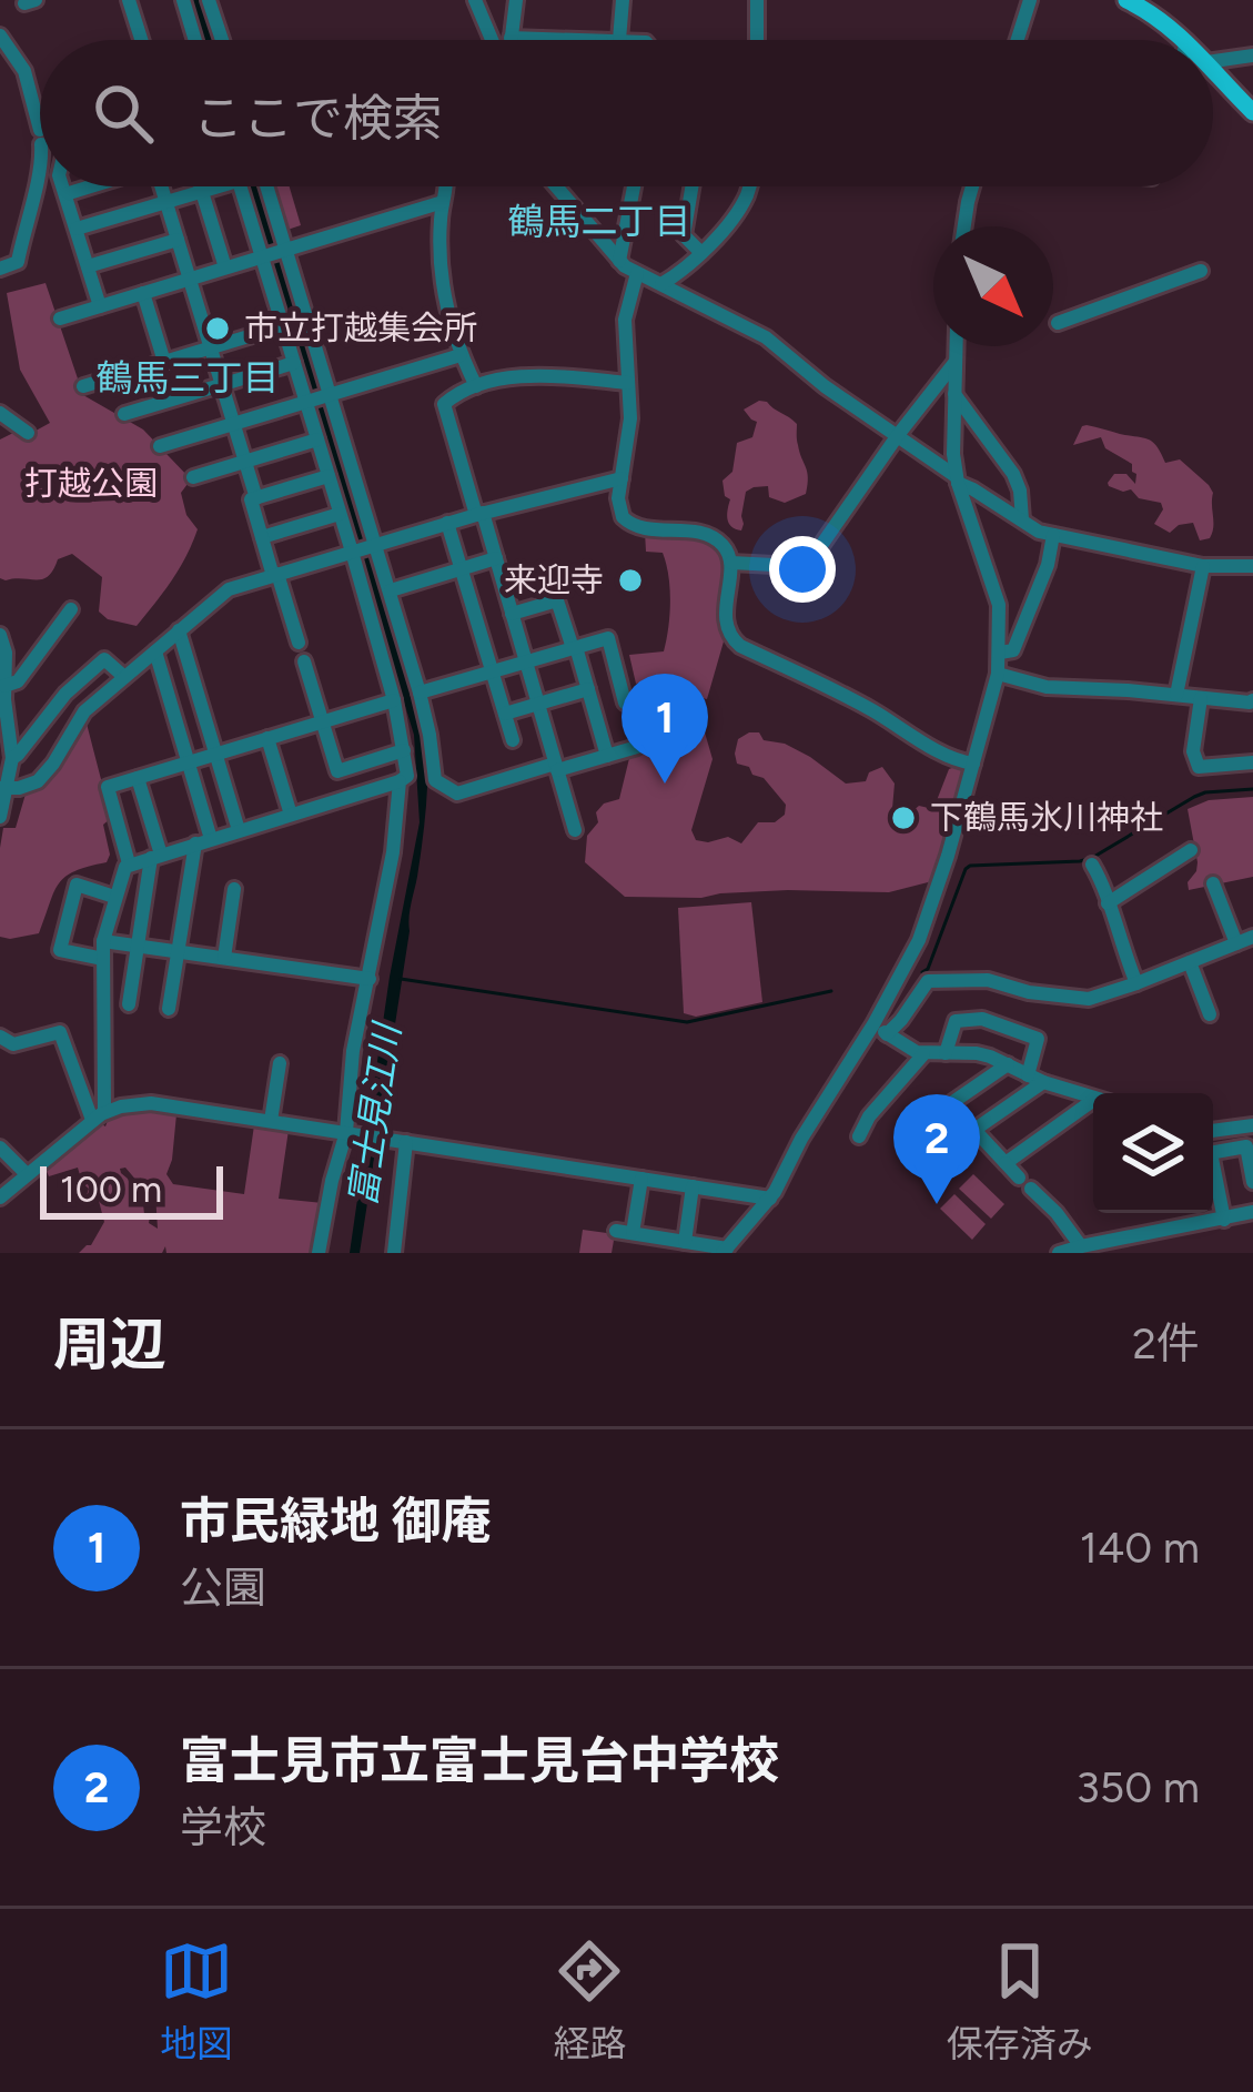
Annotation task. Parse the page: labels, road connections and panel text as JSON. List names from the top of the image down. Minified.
{"districts":["鶴馬二丁目","鶴馬三丁目"],"water":["富士見江川"],"parks":["打越公園"],"places":["市立打越集会所","来迎寺","下鶴馬氷川神社"],"scale_bar":"100 m","north":"bottom right","page":{"search":"ここで検索","pins":["1","2"],"scale":"100 m","heading":["周辺","2件"],"list":[{"mark":"1","name":"市民緑地 御庵","note":"公園","value":"140 m"},{"mark":"2","name":"富士見市立富士見台中学校","note":"学校","value":"350 m"}],"nav":["地図","経路","保存済み"]}}
